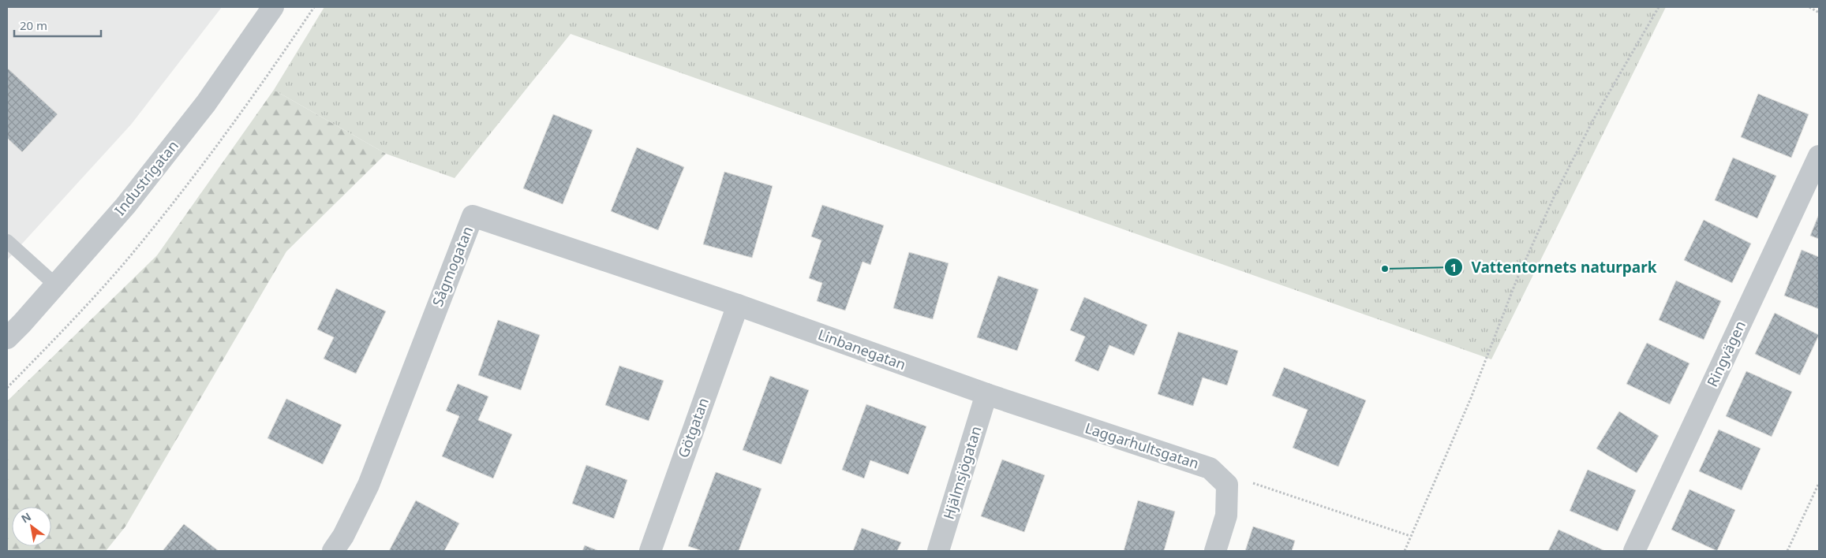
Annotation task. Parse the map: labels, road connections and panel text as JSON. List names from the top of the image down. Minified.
{"streets":{"street":["Industrigatan","Sågmogatan","Linbanegatan","Ringvägen","Götgatan","Laggarhultsgatan","Hjälmsjögatan"]},"crossings":[["Sågmogatan","Linbanegatan"],["Sågmogatan","Götgatan"],["Linbanegatan","Götgatan"],["Linbanegatan","Laggarhultsgatan"],["Linbanegatan","Hjälmsjögatan"],["Laggarhultsgatan","Hjälmsjögatan"]],"places":["Vattentornets naturpark"],"scale_bar":"20 m","north":"top left"}
